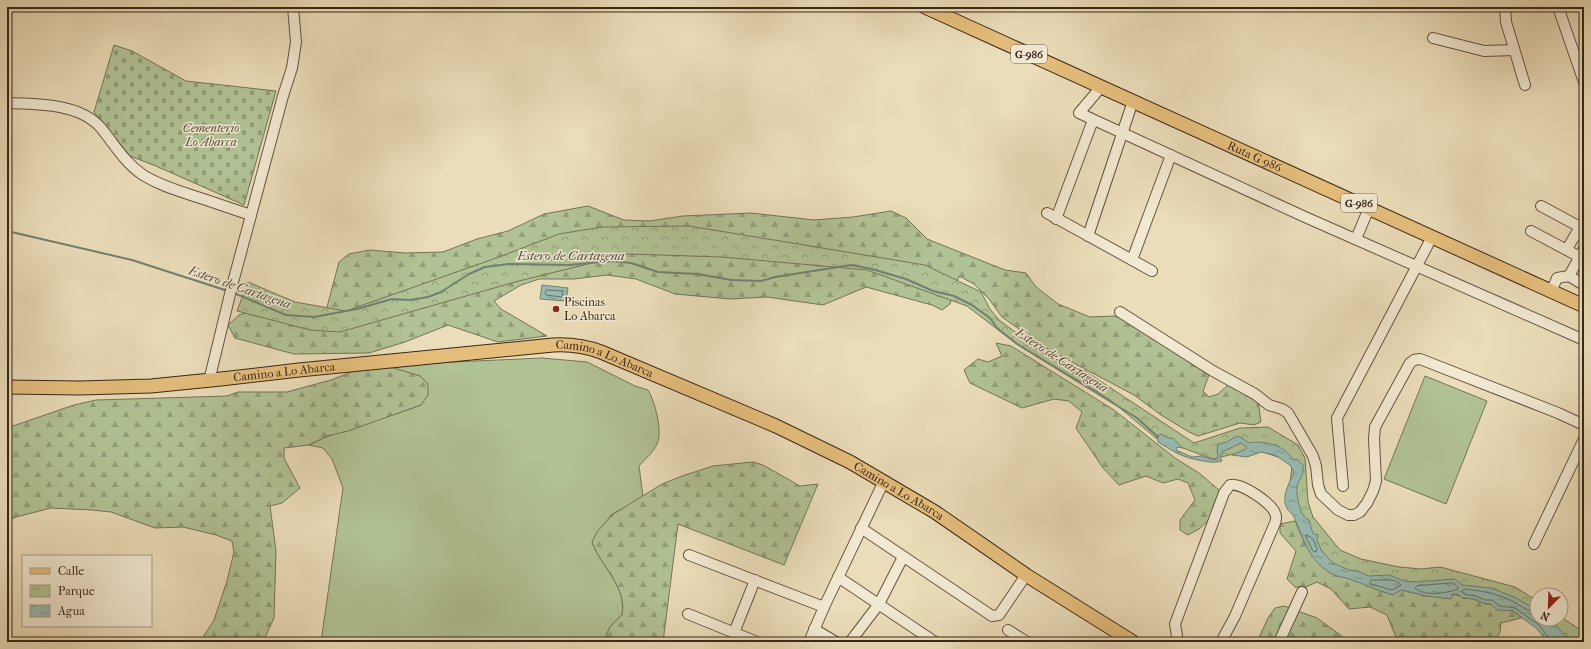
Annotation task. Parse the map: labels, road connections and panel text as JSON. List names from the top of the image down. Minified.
{"streets":{"main road":["G-986","Ruta G-986","Camino a Lo Abarca"]},"water":["Estero de Cartagena"],"parks":["Cementerio Lo Abarca"],"places":["Piscinas Lo Abarca"],"legend":["Calle","Parque","Agua"],"north":"bottom left"}
